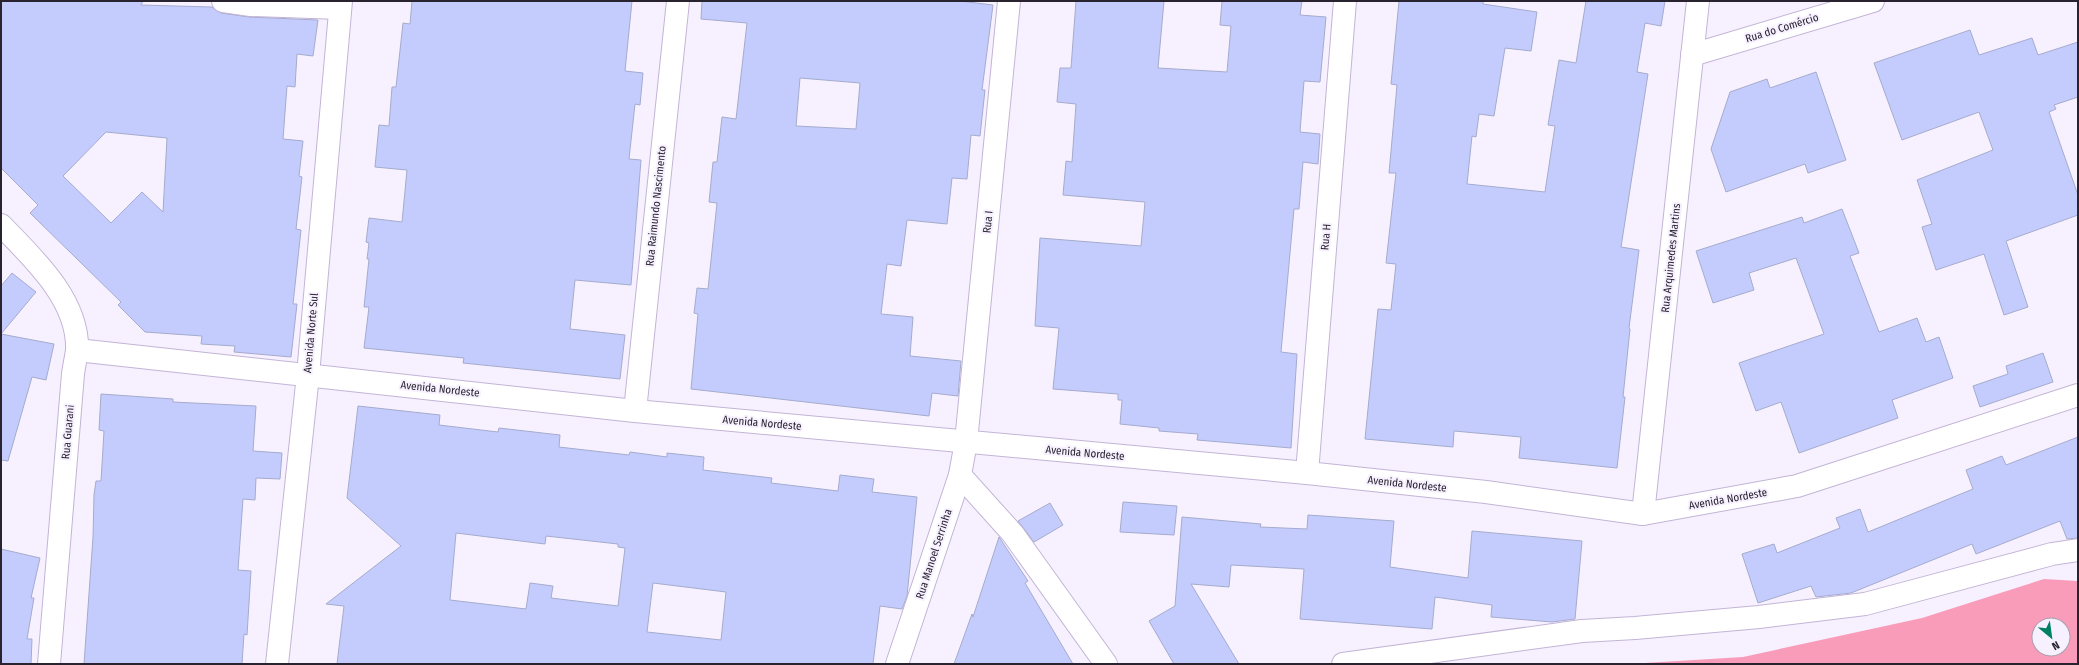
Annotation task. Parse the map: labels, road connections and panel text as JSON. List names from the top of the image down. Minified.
{"streets":{"street":["Rua do Comércio","Rua Raimundo Nascimento","Rua I","Rua H","Rua Arquimedes Martins","Avenida Norte Sul","Avenida Nordeste","Rua Guarani","Rua Manoel Serrinha"]},"crossings":[["Rua do Comércio","Rua Arquimedes Martins"],["Rua Raimundo Nascimento","Avenida Nordeste"],["Rua I","Avenida Nordeste"],["Rua I","Rua Manoel Serrinha"],["Rua H","Avenida Nordeste"],["Rua Arquimedes Martins","Avenida Nordeste"],["Avenida Norte Sul","Avenida Nordeste"],["Avenida Nordeste","Rua Guarani"],["Avenida Nordeste","Rua Manoel Serrinha"]],"north":"bottom right"}
